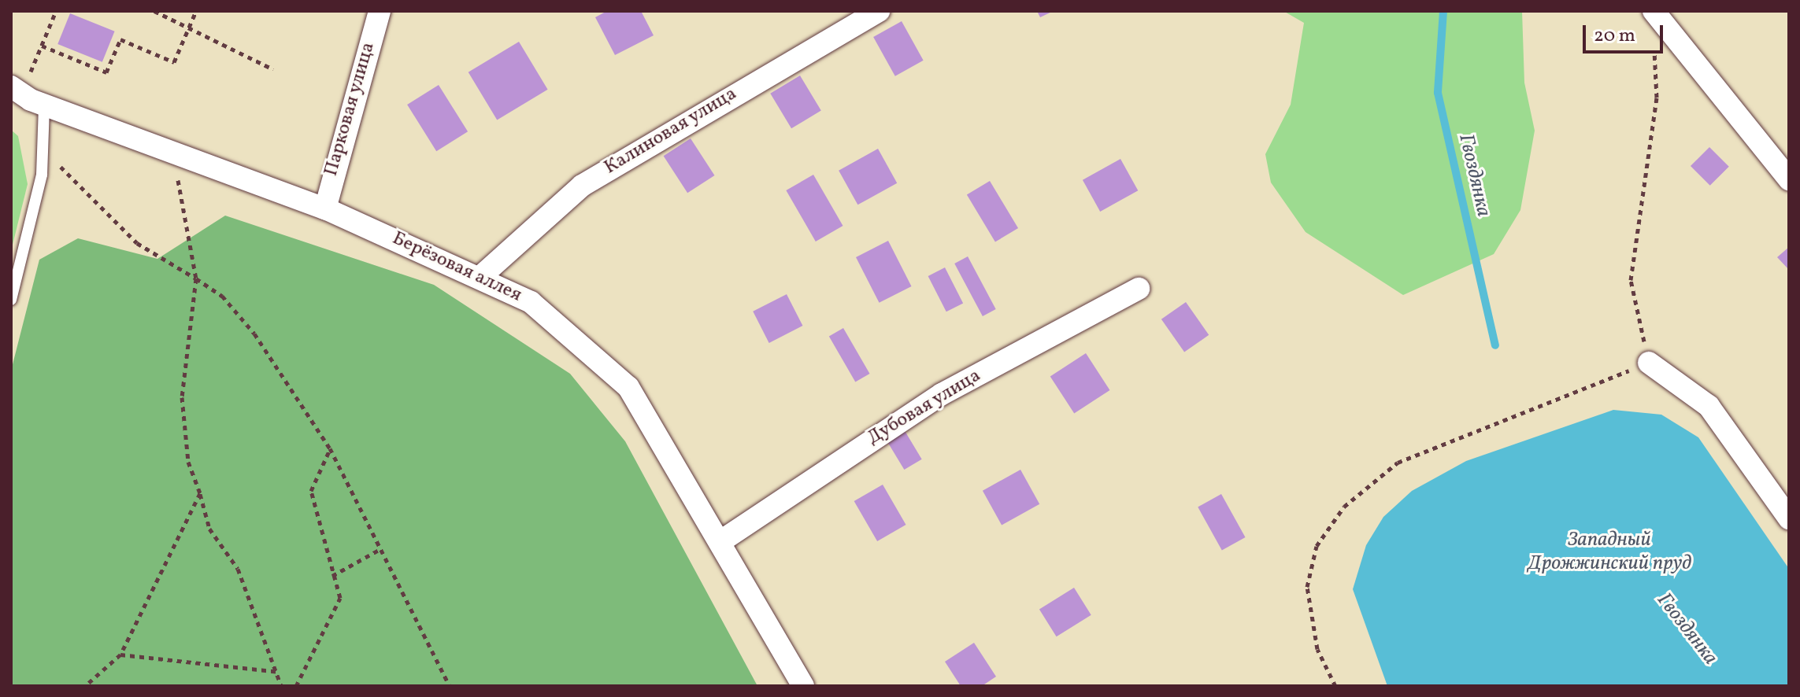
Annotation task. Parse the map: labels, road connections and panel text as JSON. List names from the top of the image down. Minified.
{"streets":{"street":["Парковая улица","Калиновая улица","Берёзовая аллея","Дубовая улица"]},"crossings":[["Парковая улица","Берёзовая аллея"],["Калиновая улица","Берёзовая аллея"],["Берёзовая аллея","Дубовая улица"]],"water":["Гвоздянка","Западный Дрожжинский пруд"],"scale_bar":"20 m"}
